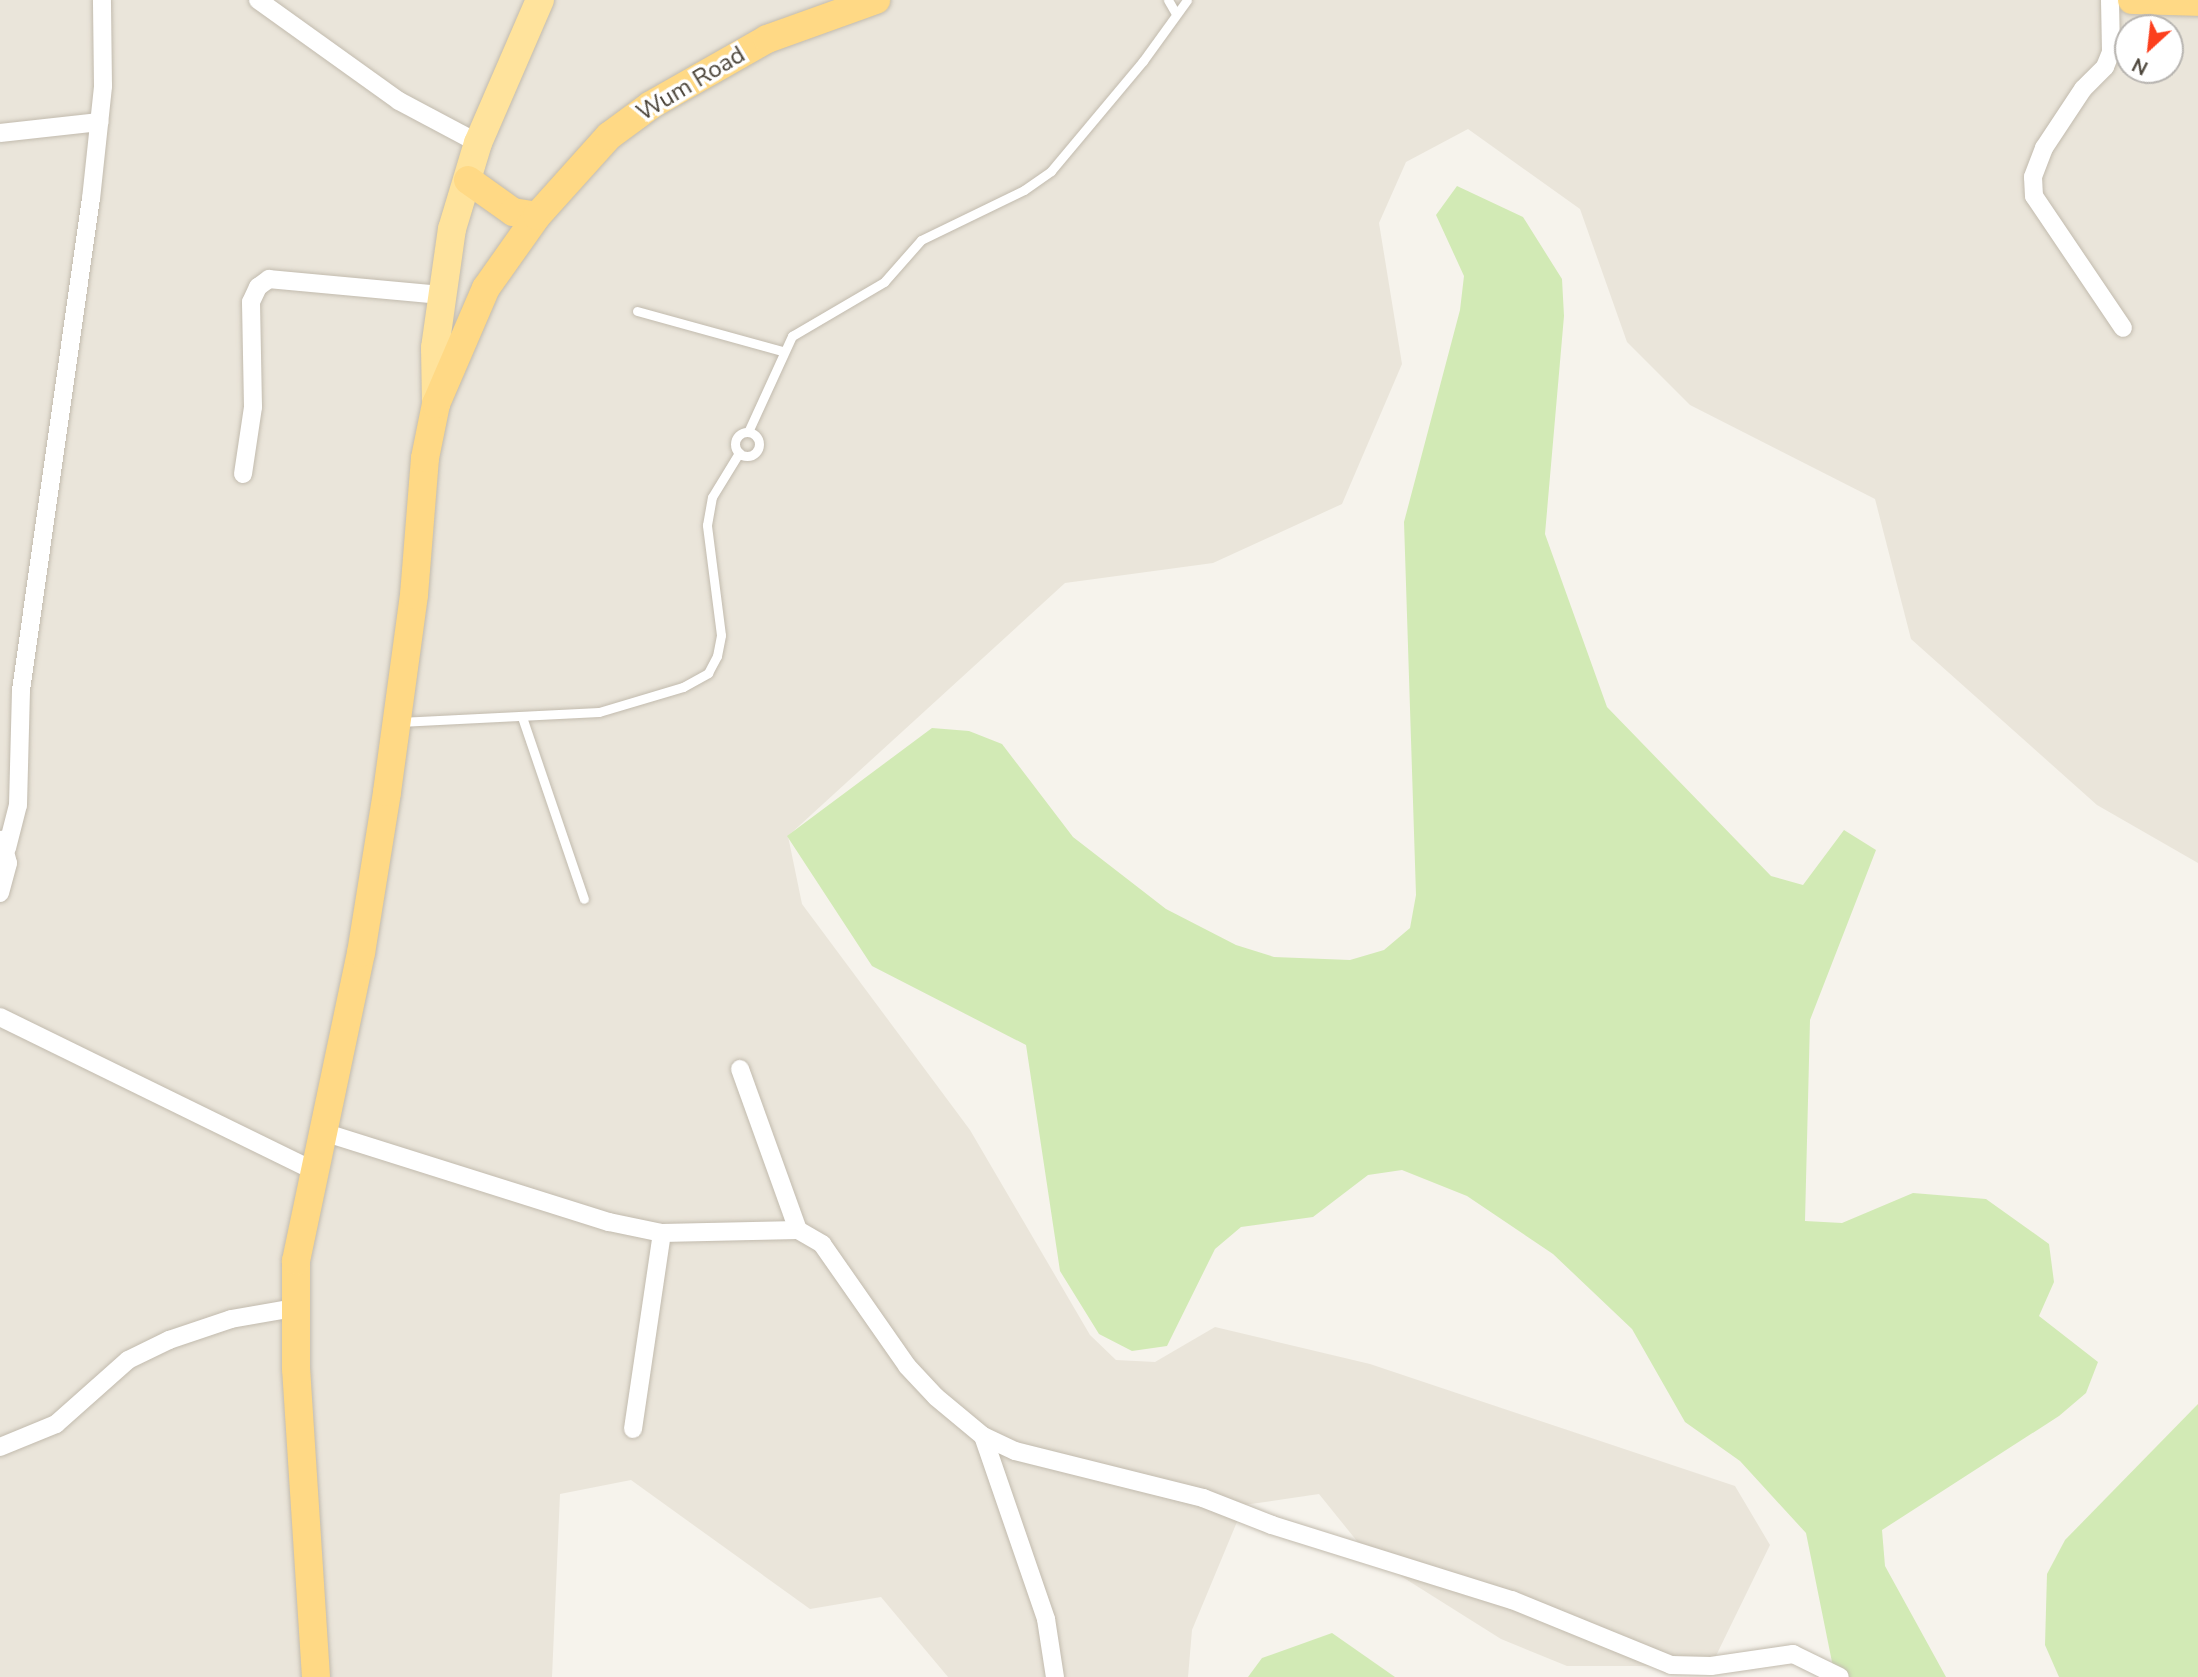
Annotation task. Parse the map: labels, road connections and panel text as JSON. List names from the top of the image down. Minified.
{"streets":{"highway":["Wum Road"]},"north":"bottom left"}
